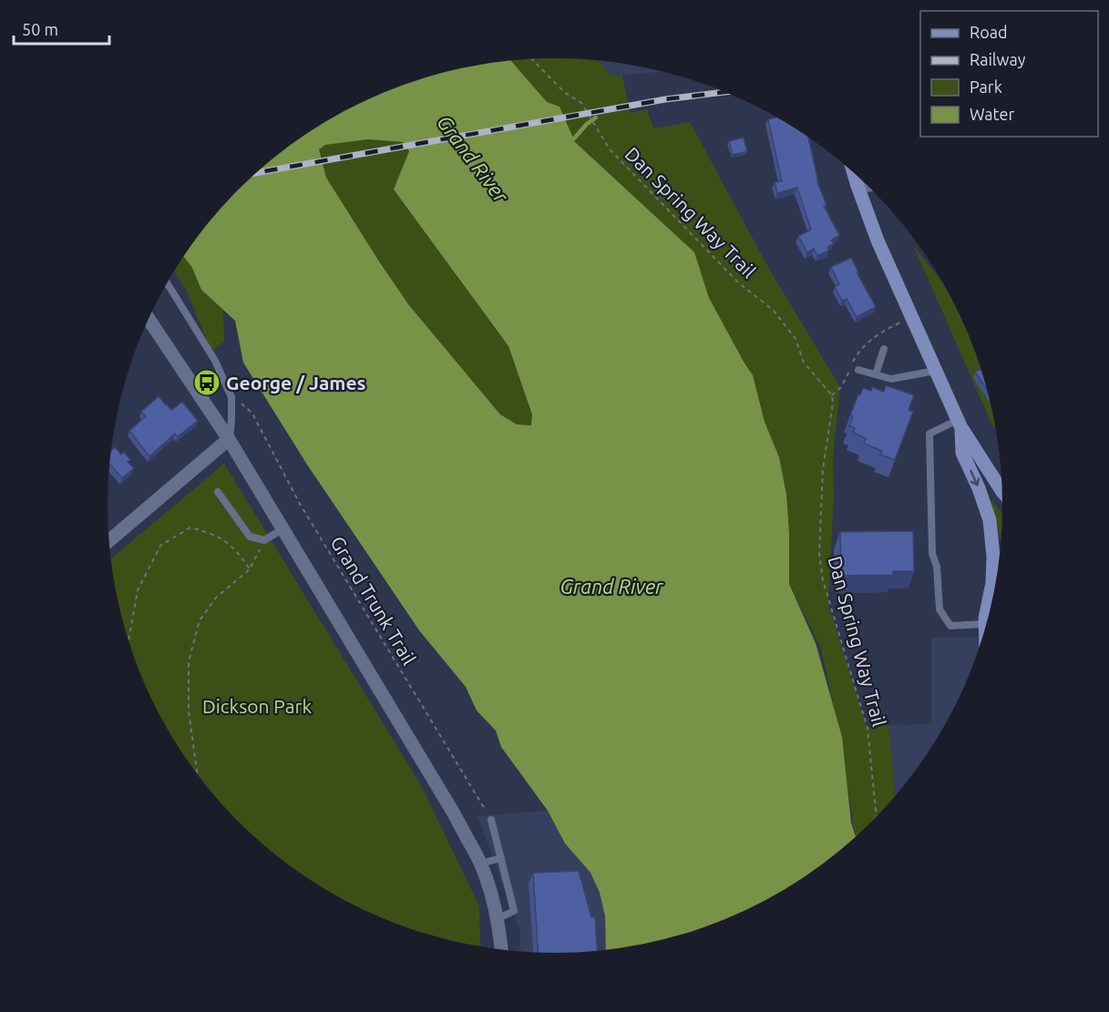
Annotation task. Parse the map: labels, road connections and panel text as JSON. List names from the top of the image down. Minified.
{"streets":{"path":["Dan Spring Way Trail","Grand Trunk Trail"]},"water":["Grand River"],"parks":["Dickson Park"],"places":{"bus stop":["George / James"]},"legend":["Road","Railway","Park","Water"],"scale_bar":"50 m"}
